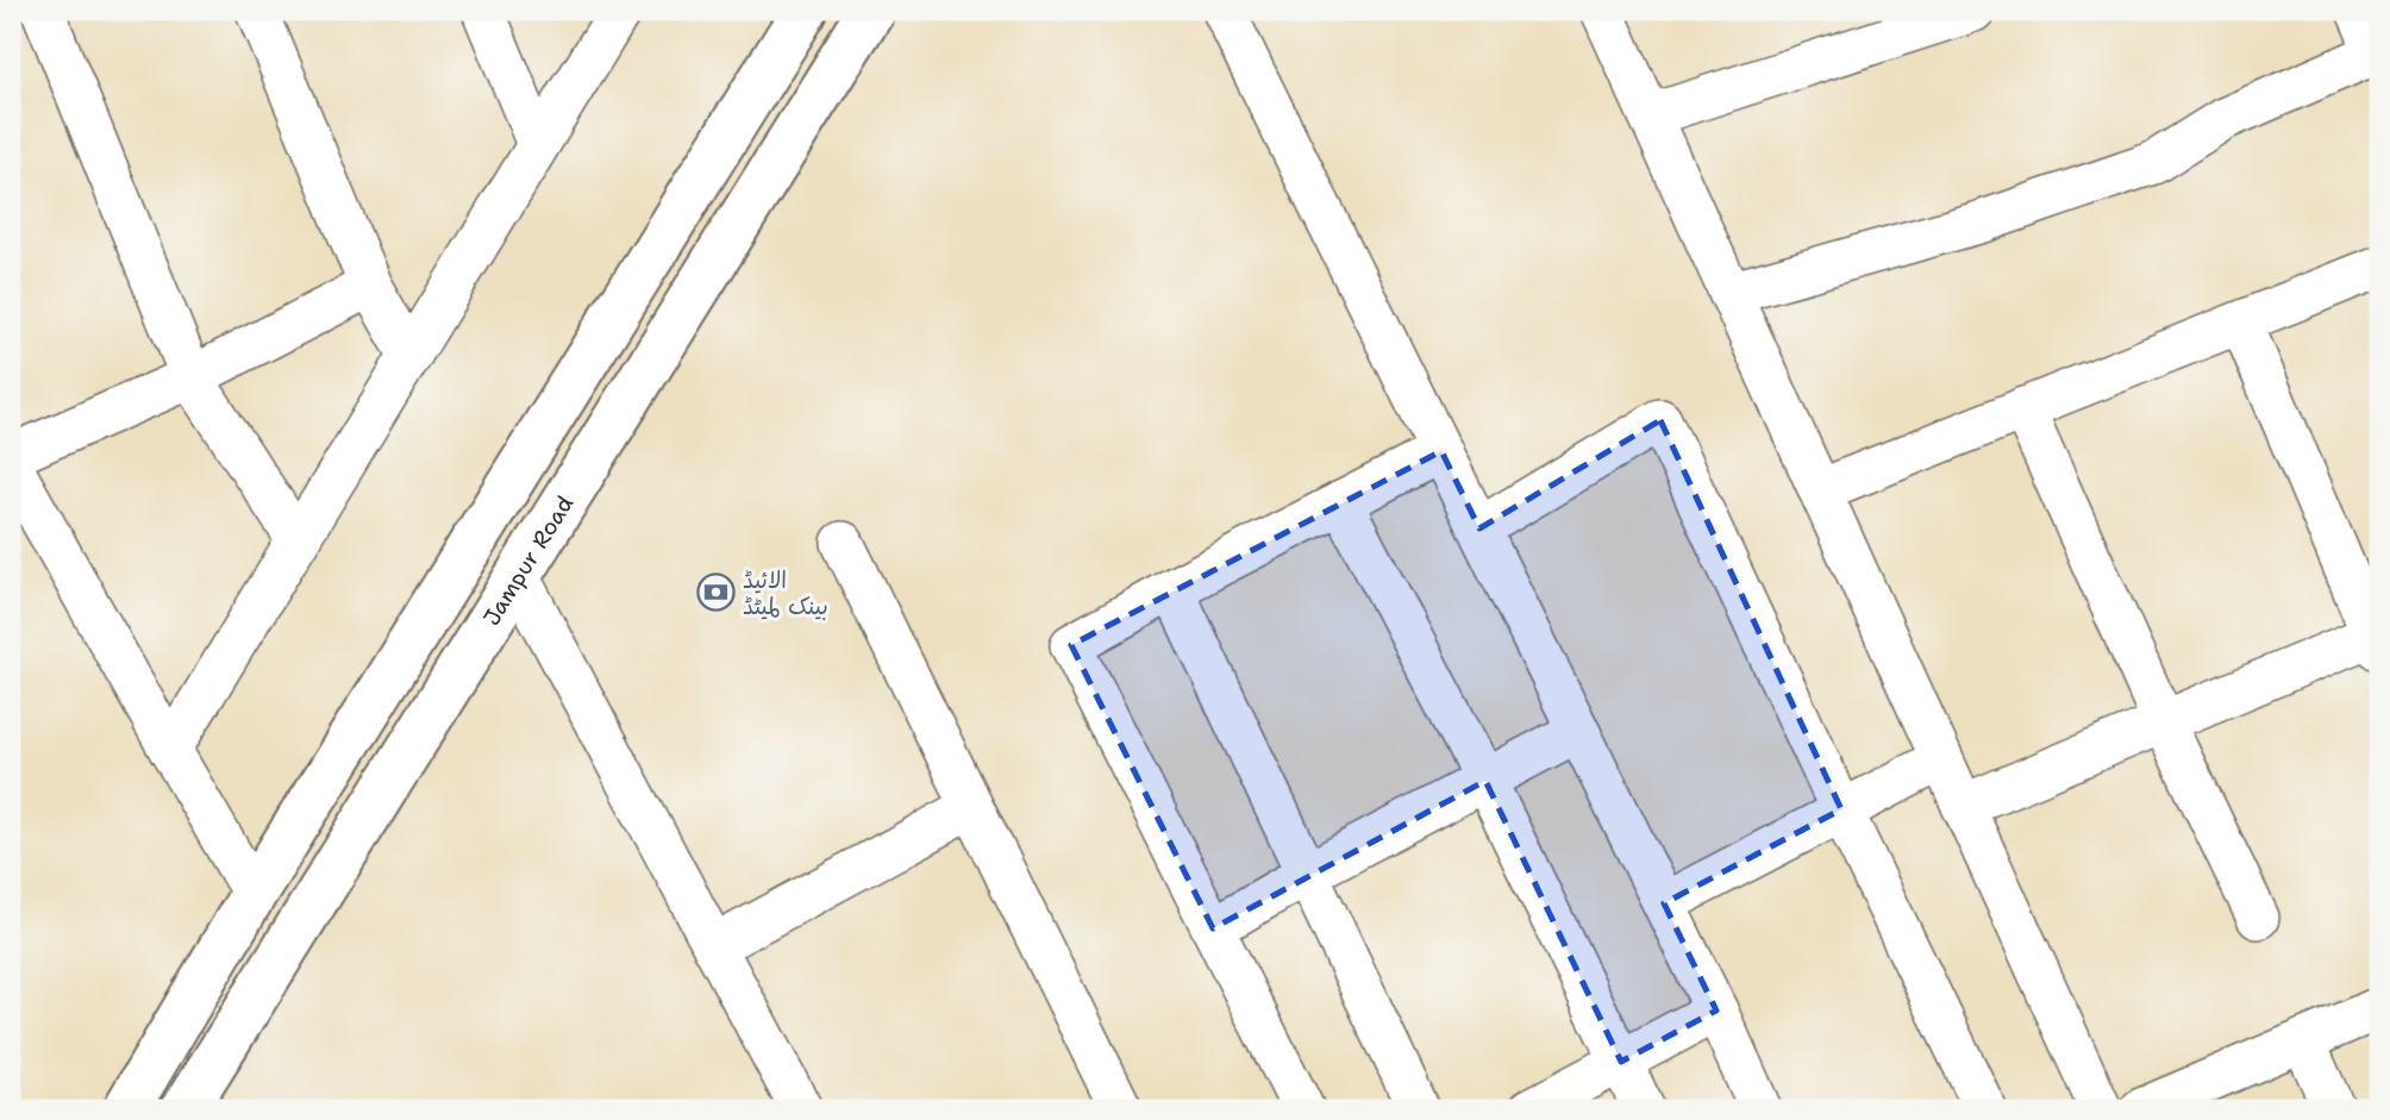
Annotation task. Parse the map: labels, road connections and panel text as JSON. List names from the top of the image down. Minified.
{"streets":{"main road":["Jampur Road"]},"places":{"bank":["الائیڈ بینک لمیٹڈ"]}}
